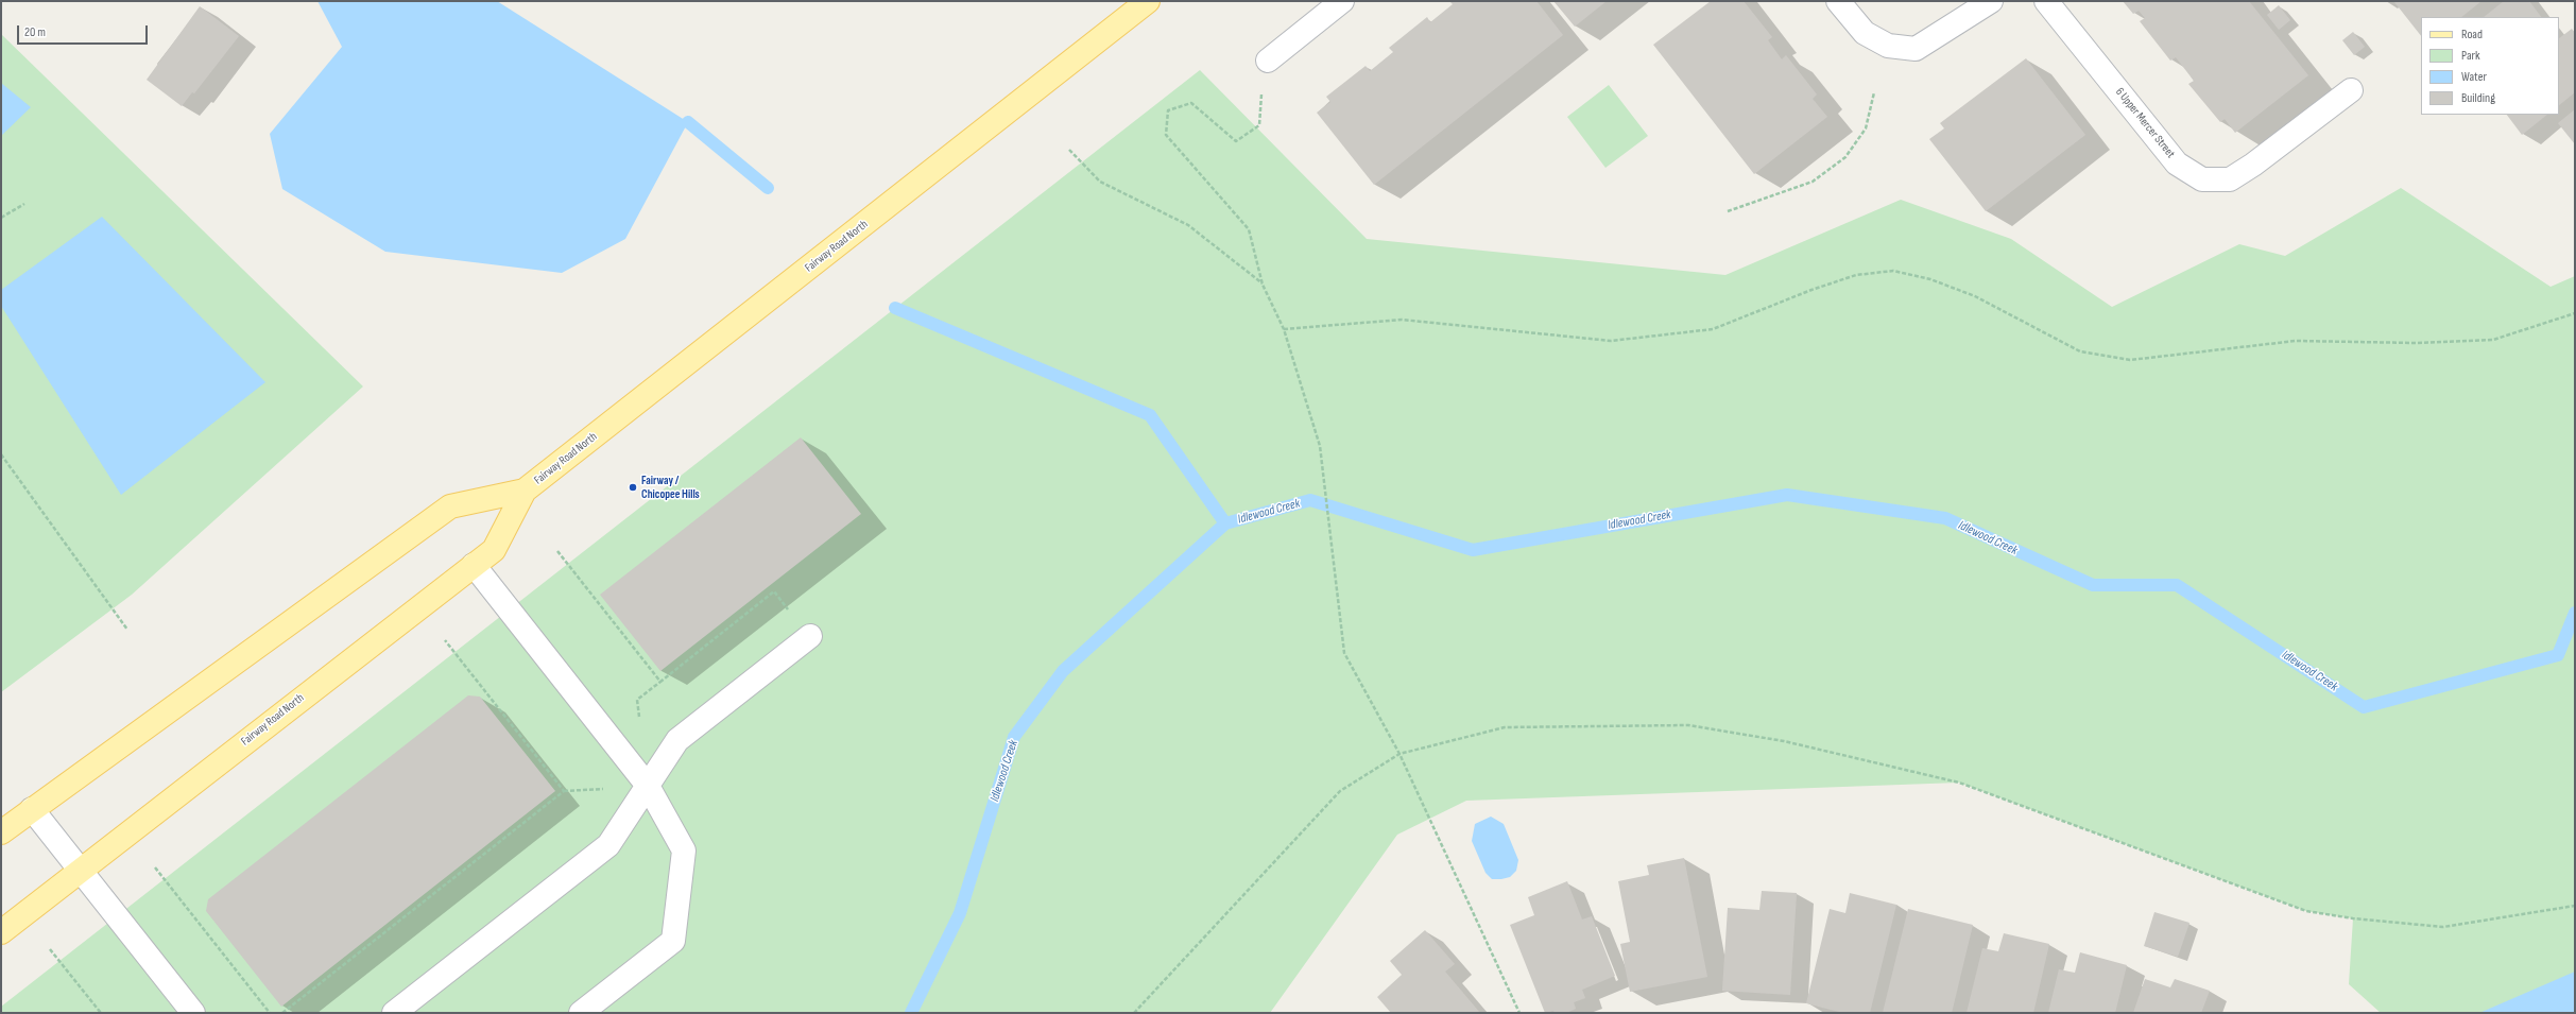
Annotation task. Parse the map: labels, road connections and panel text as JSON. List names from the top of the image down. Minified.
{"streets":{"main road":["Fairway Road North"],"lane":["6 Upper Mercer Street"]},"water":["Idlewood Creek"],"places":["Fairway / Chicopee Hills"],"legend":["Road","Park","Water","Building"],"scale_bar":"20 m"}
